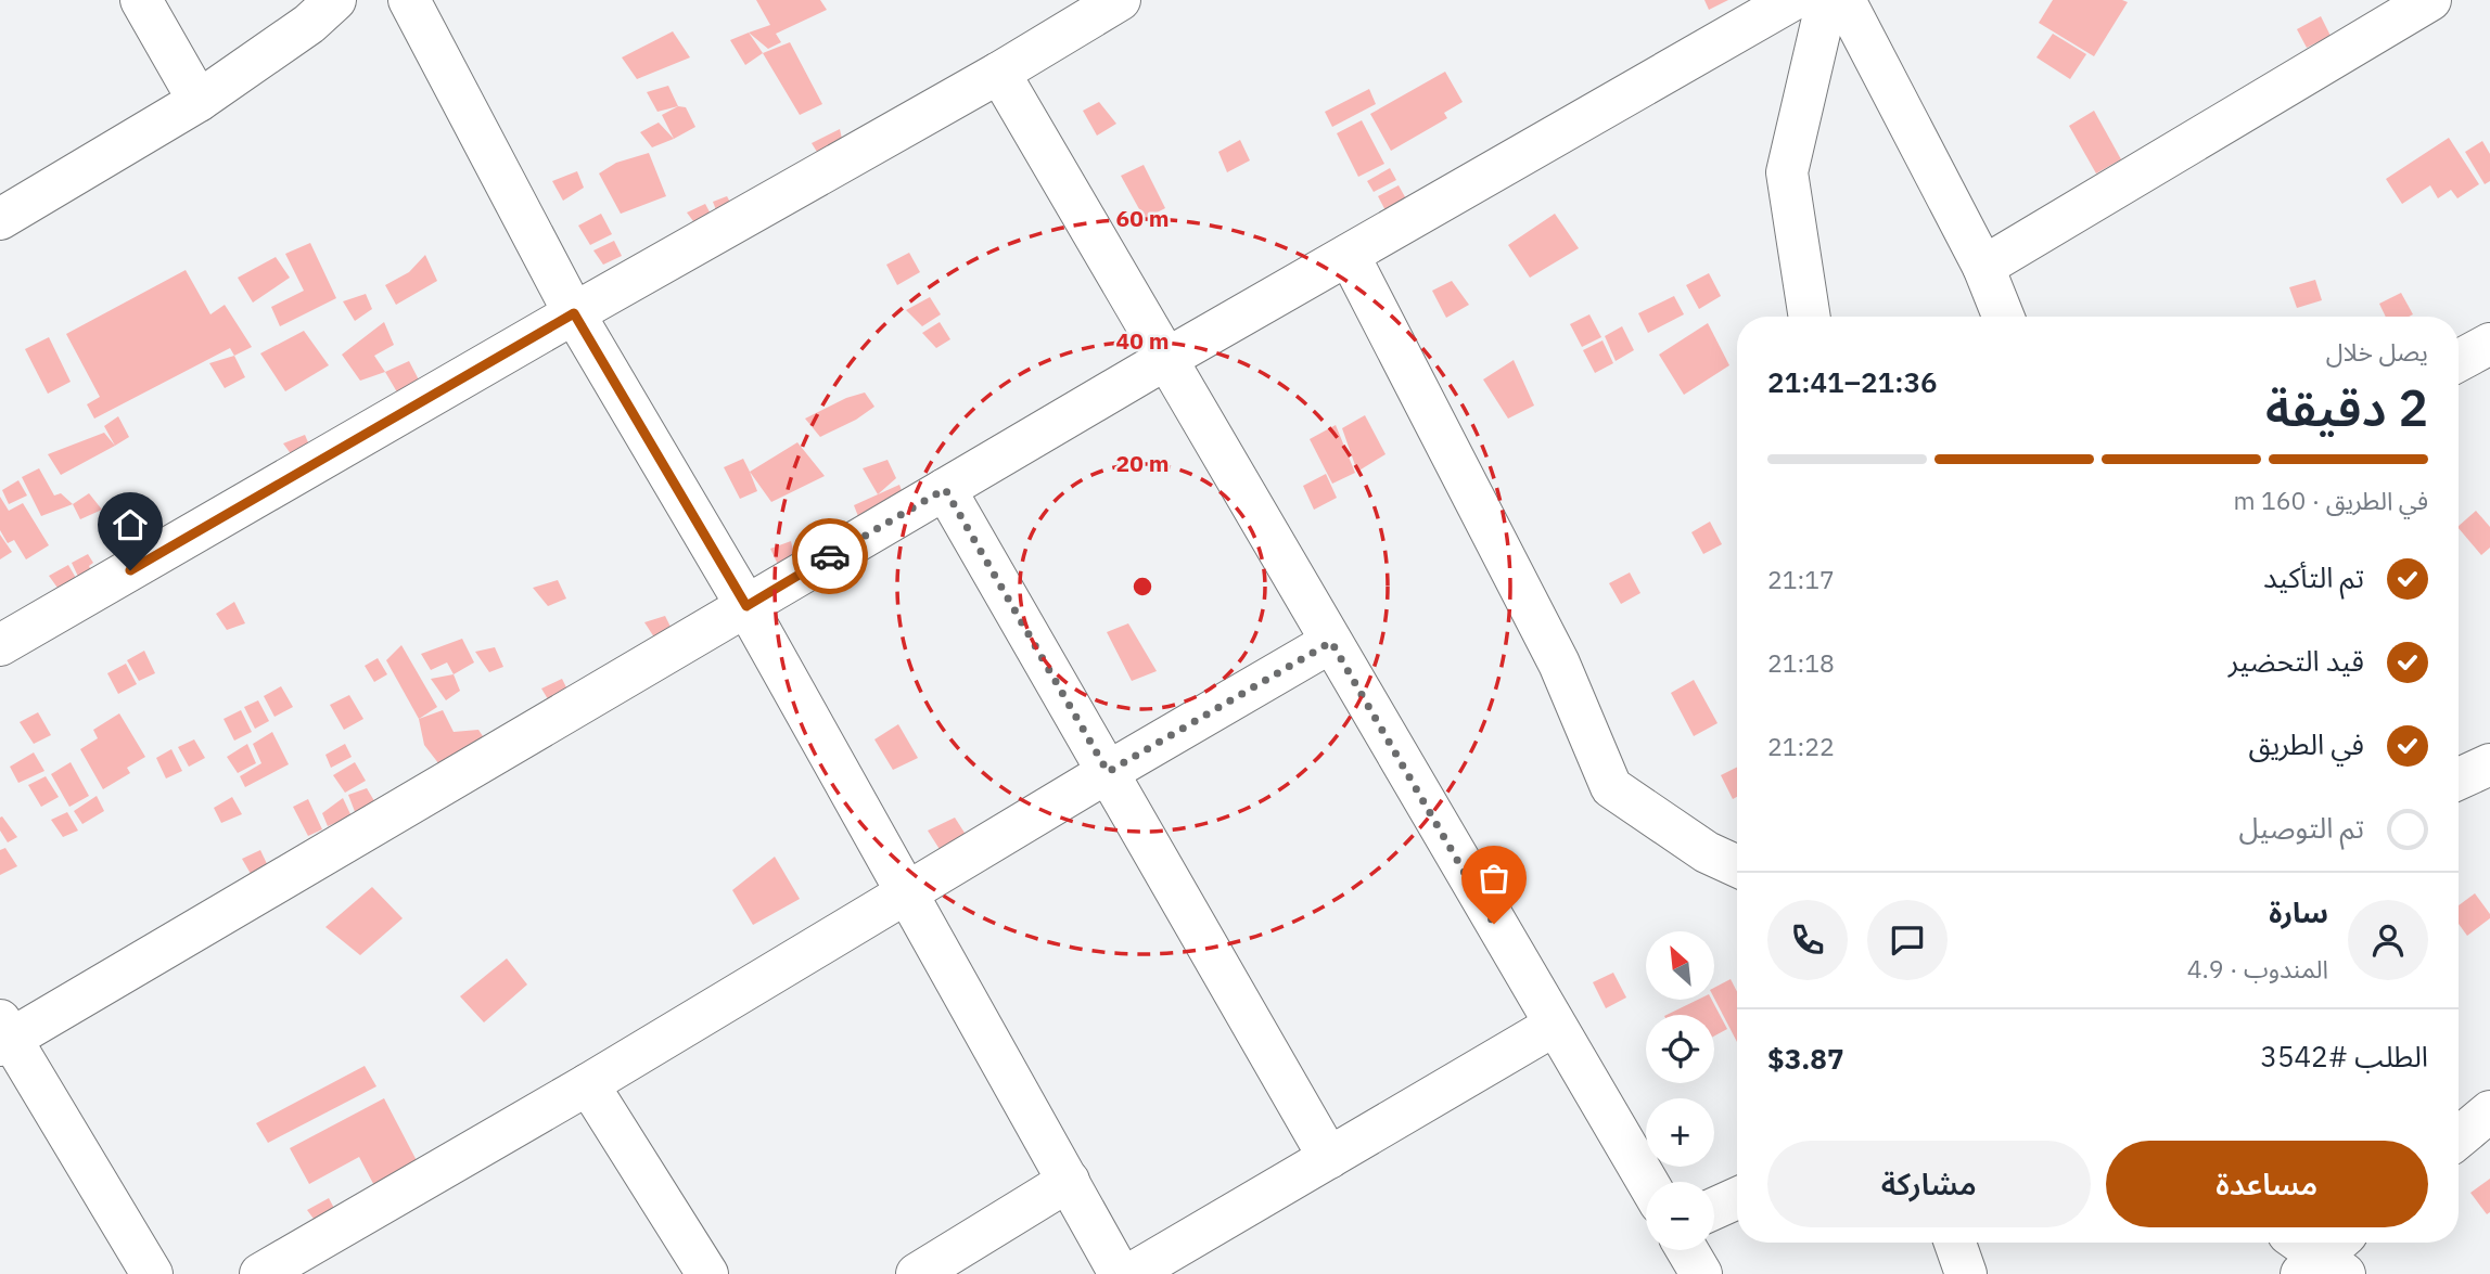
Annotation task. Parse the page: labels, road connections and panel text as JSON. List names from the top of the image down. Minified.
{"north":"top left","page":{"heading":["2 دقيقة","يصل خلال","21:36–21:41"],"panel":["سارة","المندوب · 4.9","الطلب #3542","$3.87"],"bar":"في الطريق · 160 m","list":[["تم التأكيد","21:17"],["قيد التحضير","21:18"],["في الطريق","21:22"],"تم التوصيل"],"map_buttons":["+","−"],"buttons":["مساعدة","مشاركة"]},"rings":["60 m","40 m","20 m"]}
